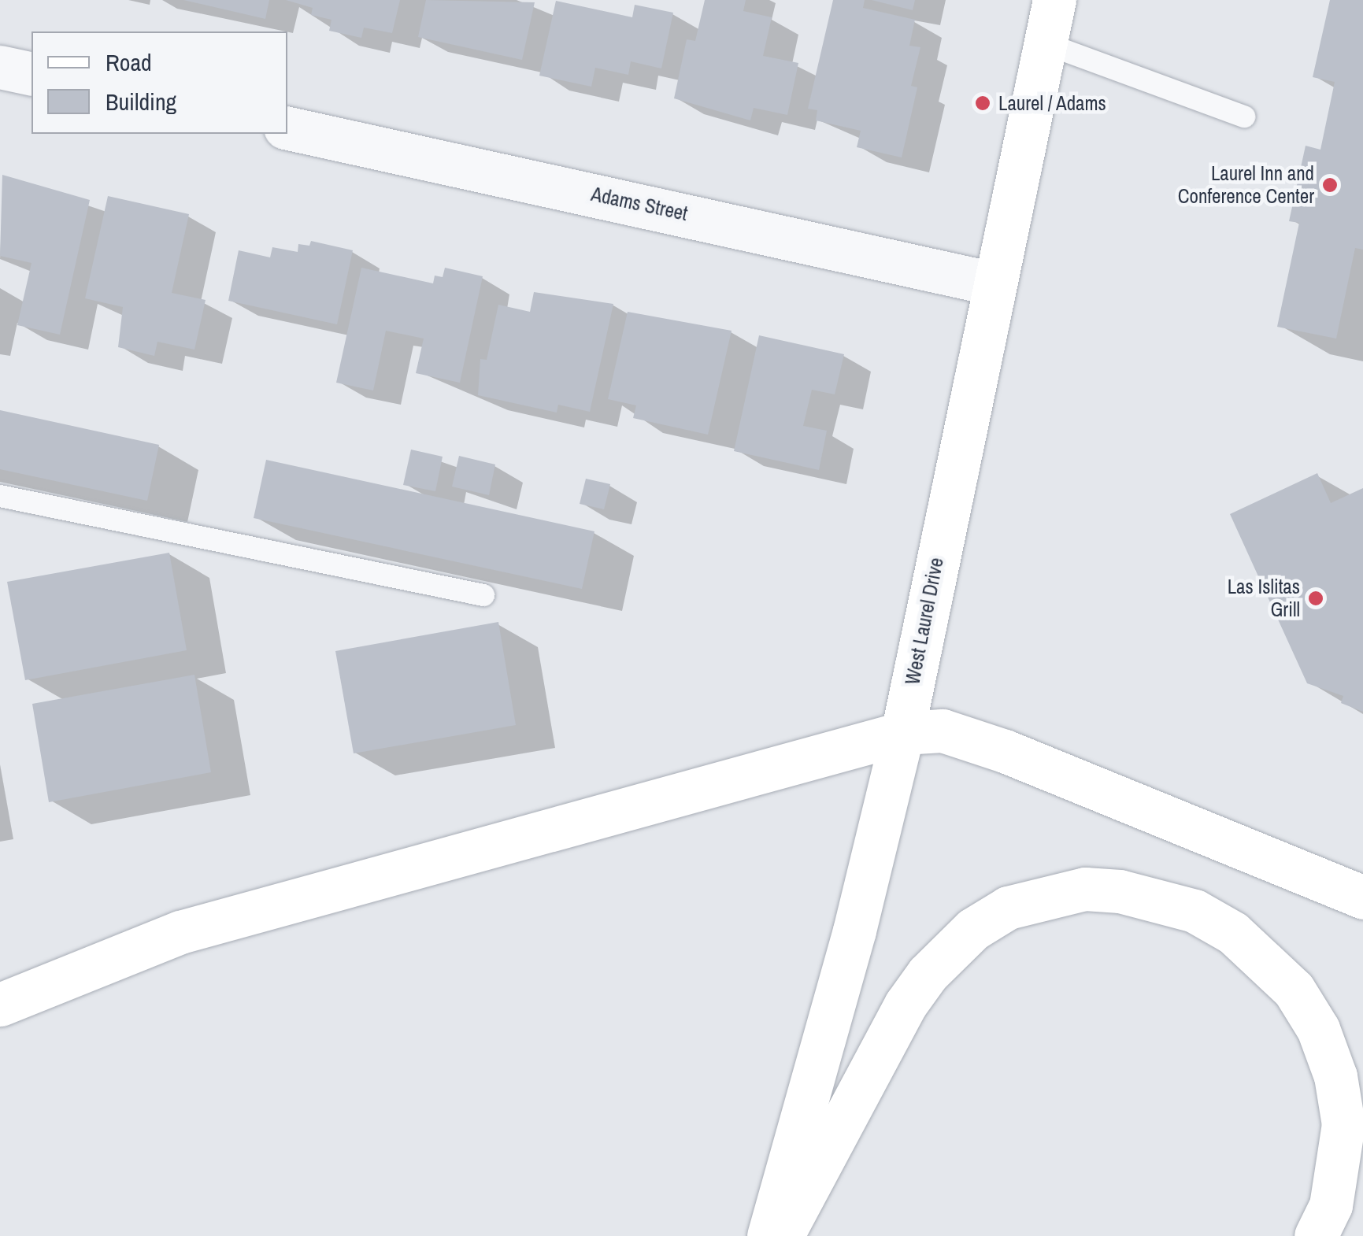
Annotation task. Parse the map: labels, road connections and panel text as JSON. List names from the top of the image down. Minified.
{"streets":{"main road":["West Laurel Drive"],"street":["Adams Street"]},"crossings":[["Adams Street","West Laurel Drive"]],"places":["Laurel / Adams","Laurel Inn and Conference Center","Las Islitas Grill"],"legend":["Road","Building"]}
